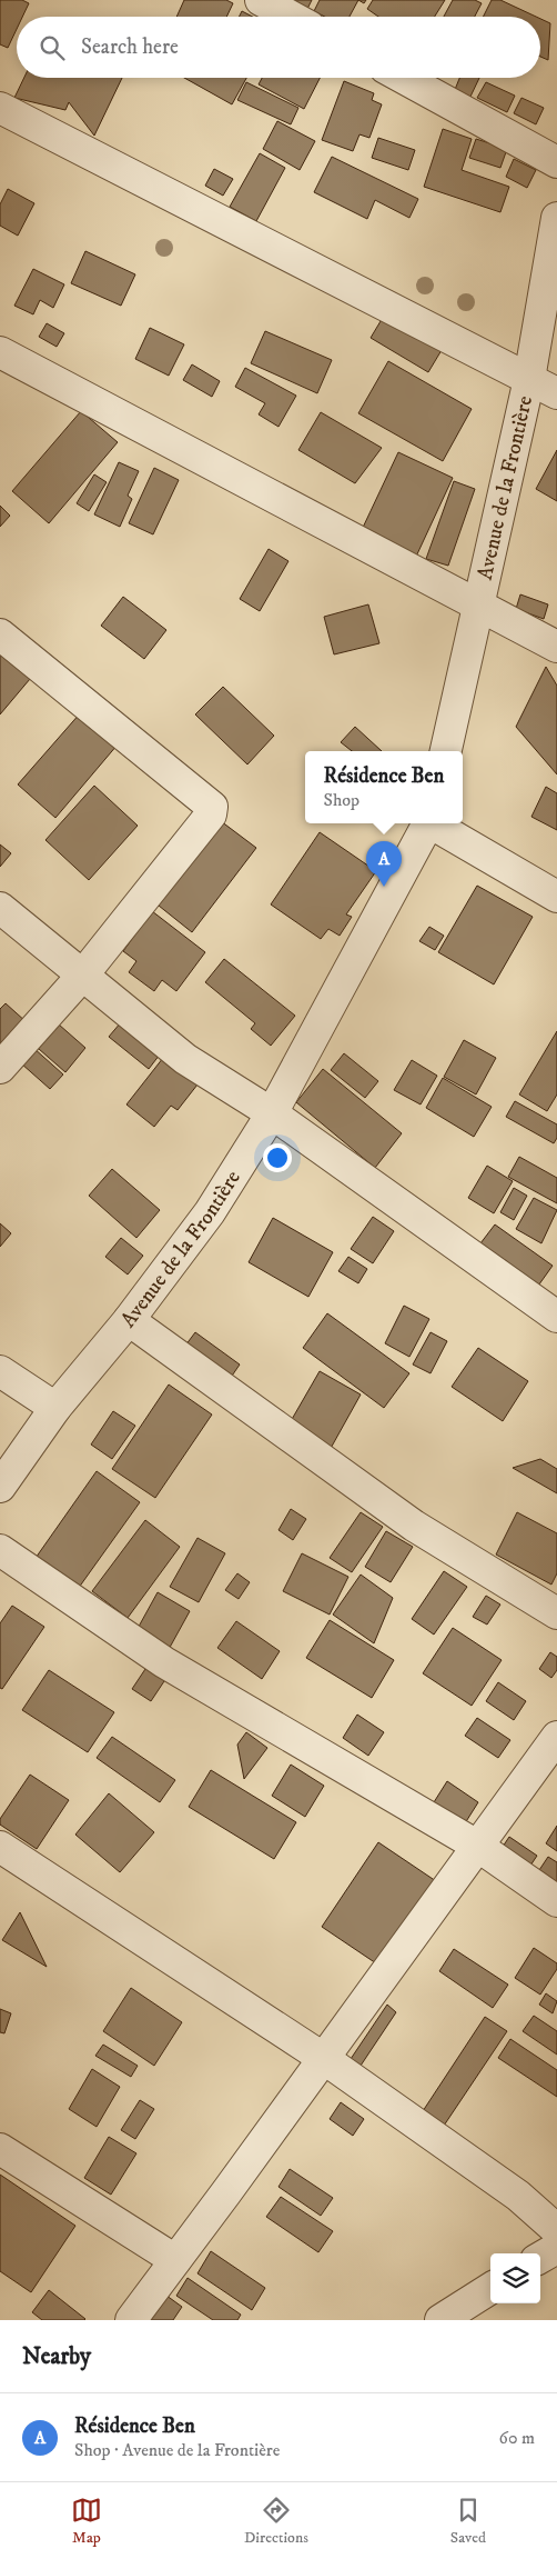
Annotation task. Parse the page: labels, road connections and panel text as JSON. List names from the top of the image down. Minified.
{"streets":{"street":["Avenue de la Frontière"]},"page":{"search":"Search here","popup":["Résidence Ben","Shop"],"pins":"A","heading":"Nearby","list":[{"mark":"A","name":"Résidence Ben","note":"Shop · Avenue de la Frontière","value":"60 m"}],"nav":["Map","Directions","Saved"]}}
